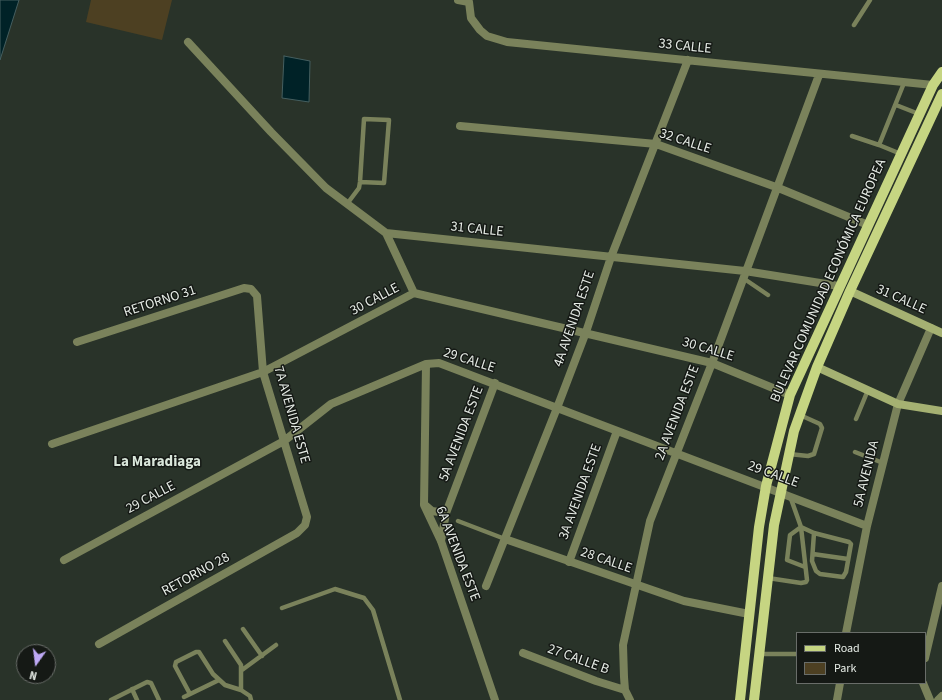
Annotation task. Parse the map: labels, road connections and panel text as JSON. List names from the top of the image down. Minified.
{"streets":{"main road":["BULEVAR COMUNIDAD ECONÓMICA EUROPEA"],"street":["33 CALLE","32 CALLE","31 CALLE","30 CALLE","RETORNO 31","4A AVENIDA ESTE","29 CALLE","2A AVENIDA ESTE","7A AVENIDA ESTE","5A AVENIDA ESTE","5A AVENIDA","3A AVENIDA ESTE","6A AVENIDA ESTE","28 CALLE","RETORNO 28","27 CALLE B"]},"crossings":[["33 CALLE","BULEVAR COMUNIDAD ECONÓMICA EUROPEA"],["33 CALLE","4A AVENIDA ESTE"],["33 CALLE","2A AVENIDA ESTE"],["32 CALLE","BULEVAR COMUNIDAD ECONÓMICA EUROPEA"],["32 CALLE","4A AVENIDA ESTE"],["32 CALLE","2A AVENIDA ESTE"],["31 CALLE","BULEVAR COMUNIDAD ECONÓMICA EUROPEA"],["31 CALLE","4A AVENIDA ESTE"],["31 CALLE","2A AVENIDA ESTE"],["31 CALLE","5A AVENIDA"],["BULEVAR COMUNIDAD ECONÓMICA EUROPEA","30 CALLE"],["BULEVAR COMUNIDAD ECONÓMICA EUROPEA","29 CALLE"],["BULEVAR COMUNIDAD ECONÓMICA EUROPEA","28 CALLE"],["30 CALLE","4A AVENIDA ESTE"],["30 CALLE","2A AVENIDA ESTE"],["30 CALLE","7A AVENIDA ESTE"],["RETORNO 31","7A AVENIDA ESTE"],["4A AVENIDA ESTE","29 CALLE"],["4A AVENIDA ESTE","28 CALLE"],["29 CALLE","2A AVENIDA ESTE"],["29 CALLE","7A AVENIDA ESTE"],["29 CALLE","5A AVENIDA ESTE"],["29 CALLE","5A AVENIDA"],["29 CALLE","3A AVENIDA ESTE"],["29 CALLE","6A AVENIDA ESTE"],["2A AVENIDA ESTE","28 CALLE"],["2A AVENIDA ESTE","27 CALLE B"],["7A AVENIDA ESTE","RETORNO 28"],["5A AVENIDA ESTE","6A AVENIDA ESTE"],["3A AVENIDA ESTE","28 CALLE"]],"districts":["La Maradiaga"],"legend":["Road","Park"],"north":"bottom"}
